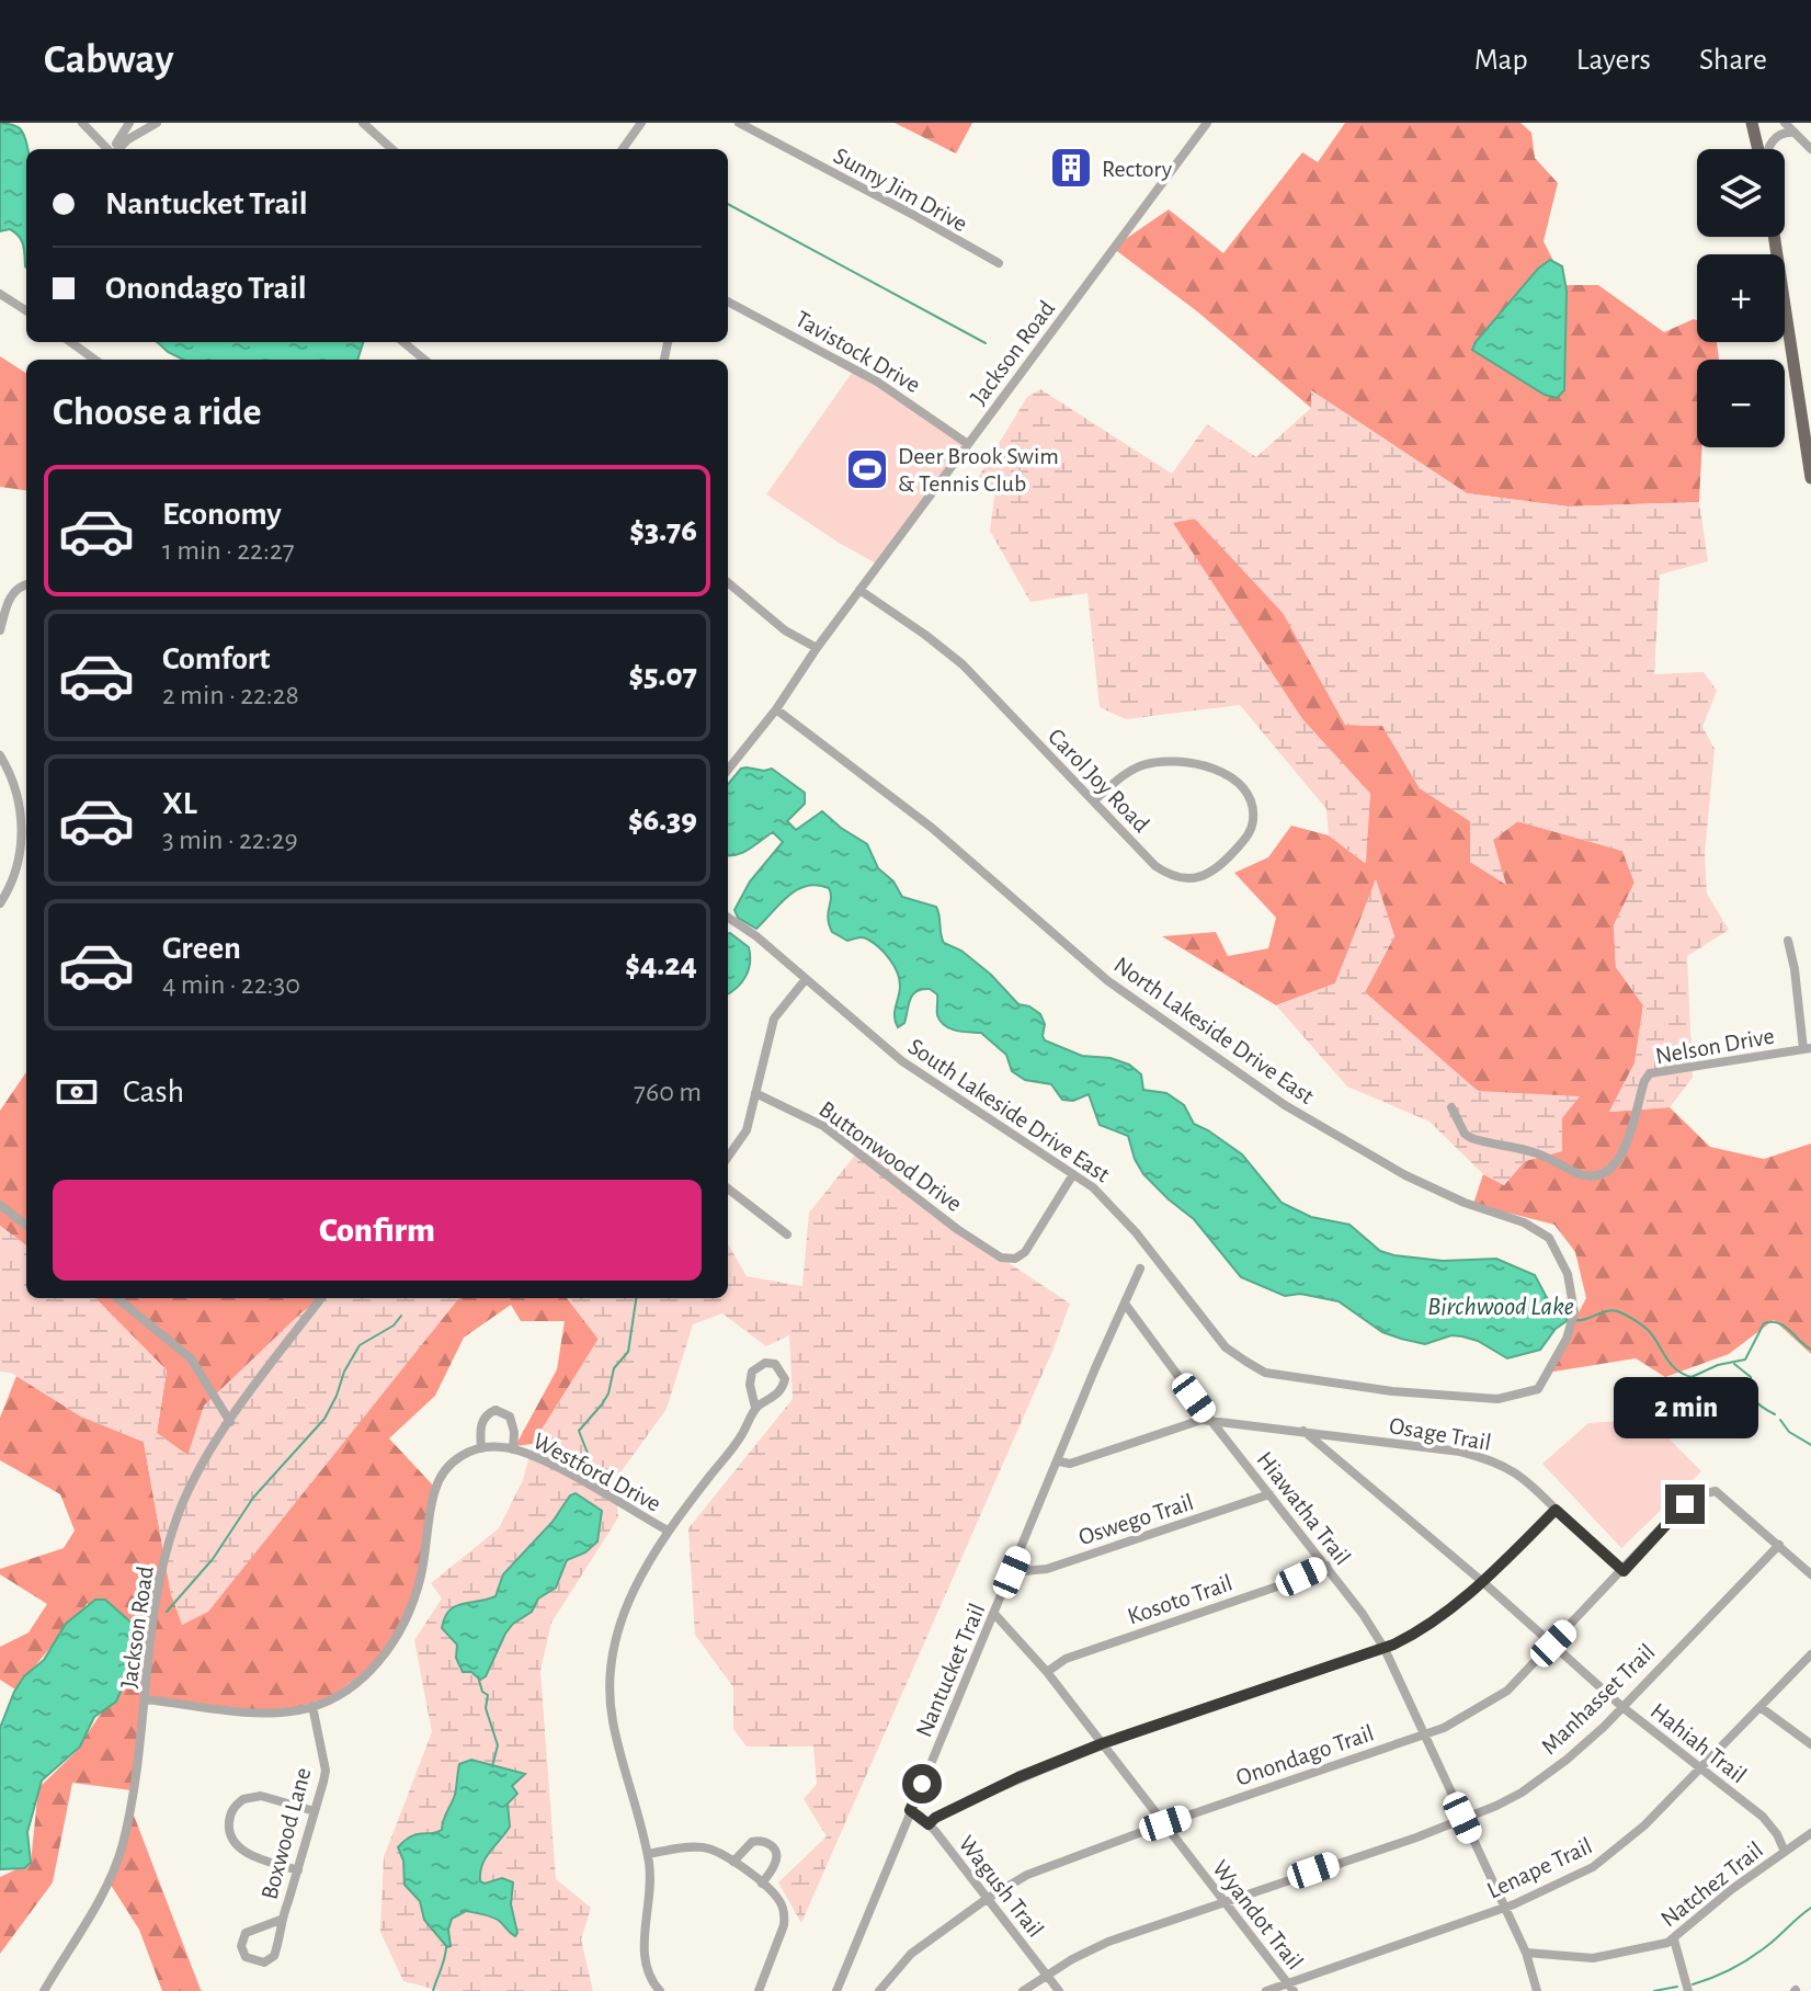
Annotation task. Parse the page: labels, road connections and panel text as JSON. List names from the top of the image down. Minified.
{"streets":{"street":["Sunny Jim Drive","Tavistock Drive","Jackson Road","Carol Joy Road","North Lakeside Drive East","Nelson Drive","South Lakeside Drive East","Buttonwood Drive","Osage Trail","Westford Drive","Hiawatha Trail","Oswego Trail","Kosoto Trail","Nantucket Trail","Manhasset Trail","Hahiah Trail","Onondago Trail","Boxwood Lane","Lenape Trail","Natchez Trail","Wagush Trail","Wyandot Trail"]},"crossings":[["Tavistock Drive","Jackson Road"],["Jackson Road","Carol Joy Road"],["Jackson Road","North Lakeside Drive East"],["North Lakeside Drive East","South Lakeside Drive East"],["South Lakeside Drive East","Buttonwood Drive"],["Osage Trail","Hiawatha Trail"],["Osage Trail","Nantucket Trail"],["Osage Trail","Hahiah Trail"],["Osage Trail","Onondago Trail"],["Hiawatha Trail","Oswego Trail"],["Hiawatha Trail","Kosoto Trail"],["Hiawatha Trail","Nantucket Trail"],["Hiawatha Trail","Manhasset Trail"],["Hiawatha Trail","Onondago Trail"],["Hiawatha Trail","Lenape Trail"],["Hiawatha Trail","Natchez Trail"],["Oswego Trail","Nantucket Trail"],["Kosoto Trail","Wyandot Trail"],["Nantucket Trail","Wagush Trail"],["Nantucket Trail","Wyandot Trail"],["Manhasset Trail","Hahiah Trail"],["Manhasset Trail","Onondago Trail"],["Manhasset Trail","Wagush Trail"],["Manhasset Trail","Wyandot Trail"],["Hahiah Trail","Onondago Trail"],["Hahiah Trail","Lenape Trail"],["Hahiah Trail","Natchez Trail"],["Onondago Trail","Wagush Trail"],["Onondago Trail","Wyandot Trail"],["Lenape Trail","Wyandot Trail"]],"water":["Birchwood Lake"],"places":{"building":["Rectory"],"sports":["Deer Brook Swim & Tennis Club"]},"page":{"header":"Cabway","nav":["Map","Layers","Share"],"map_buttons":["+","−"],"banner":["Nantucket Trail","Onondago Trail"],"heading":"Choose a ride","list":[{"name":"Economy","note":"1 min · 22:27","value":"$3.76"},{"name":"Comfort","note":"2 min · 22:28","value":"$5.07"},{"name":"XL","note":"3 min · 22:29","value":"$6.39"},{"name":"Green","note":"4 min · 22:30","value":"$4.24"}],"pay":["Cash","760 m"],"buttons":"Confirm","bubble":"2 min"}}
